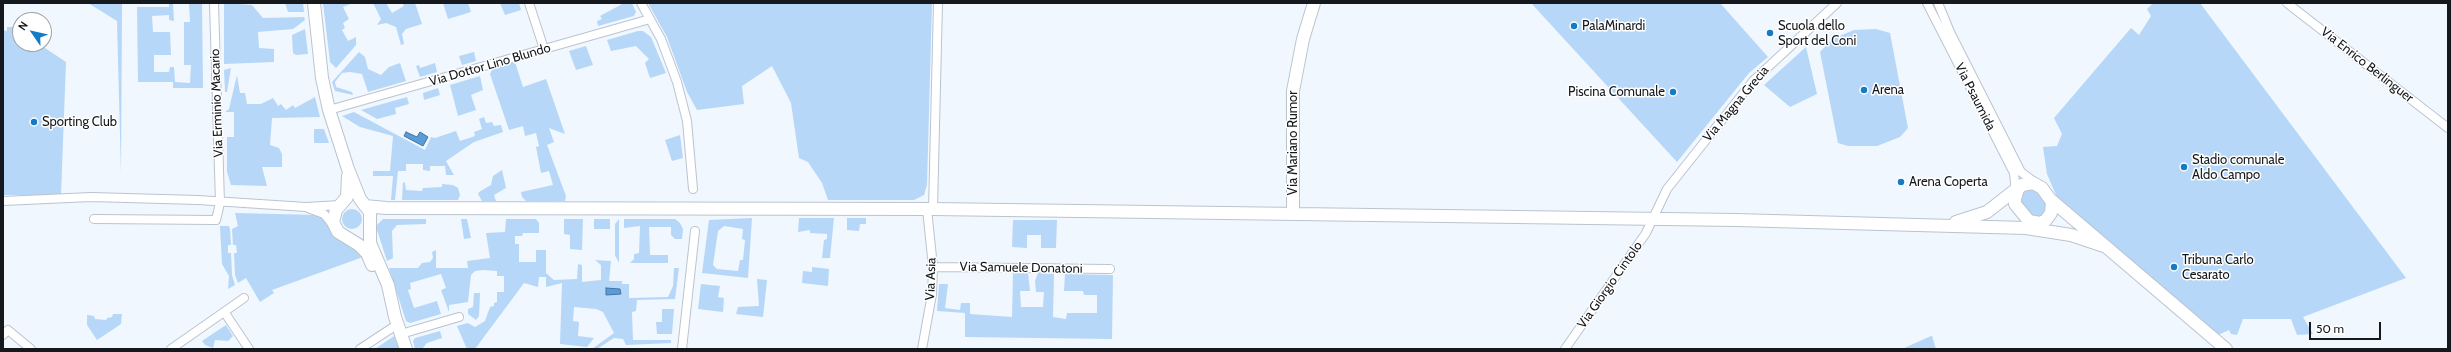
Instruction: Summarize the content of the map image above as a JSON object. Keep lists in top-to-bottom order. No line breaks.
{"streets":{"main road":["Via Mariano Rumor"],"street":["Via Dottor Lino Blundo","Via Enrico Berlinguer","Via Psaumida","Via Erminio Macario","Via Magna Grecia","Via Samuele Donatoni","Via Asia","Via Giorgio Cintolo"]},"crossings":[["Via Magna Grecia","Via Giorgio Cintolo"],["Via Samuele Donatoni","Via Asia"]],"places":["PalaMinardi","Scuola dello Sport del Coni","Arena","Piscina Comunale","Sporting Club","Stadio comunale Aldo Campo","Arena Coperta","Tribuna Carlo Cesarato"],"scale_bar":"50 m","north":"top left"}
